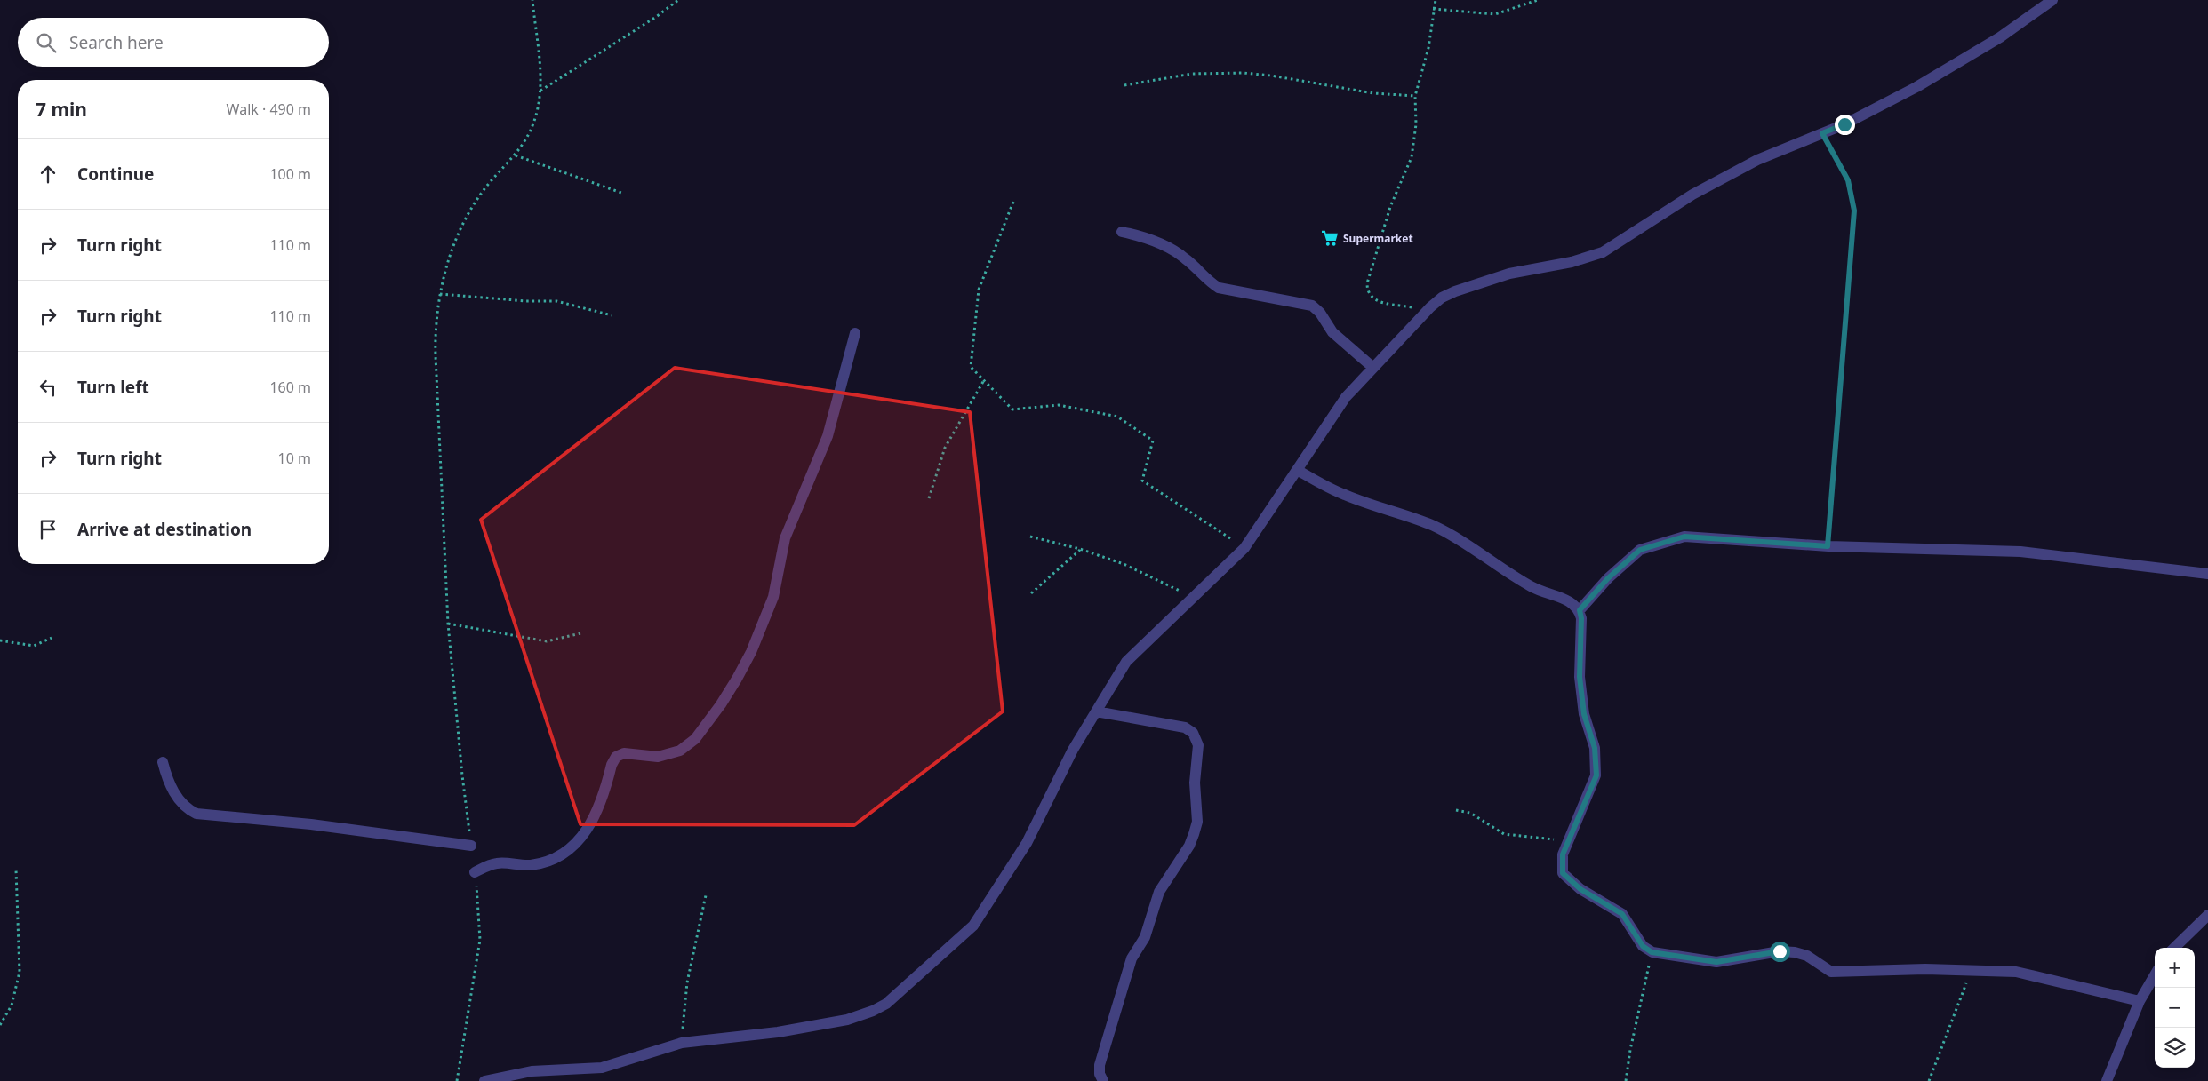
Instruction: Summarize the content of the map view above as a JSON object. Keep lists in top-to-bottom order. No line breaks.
{"places":{"supermarket":["Supermarket"]},"page":{"search":"Search here","heading":["7 min","Walk · 490 m"],"list":[["Continue","100 m"],["Turn right","110 m"],["Turn right","110 m"],["Turn left","160 m"],["Turn right","10 m"],"Arrive at destination"],"map_buttons":["+","−"]}}
